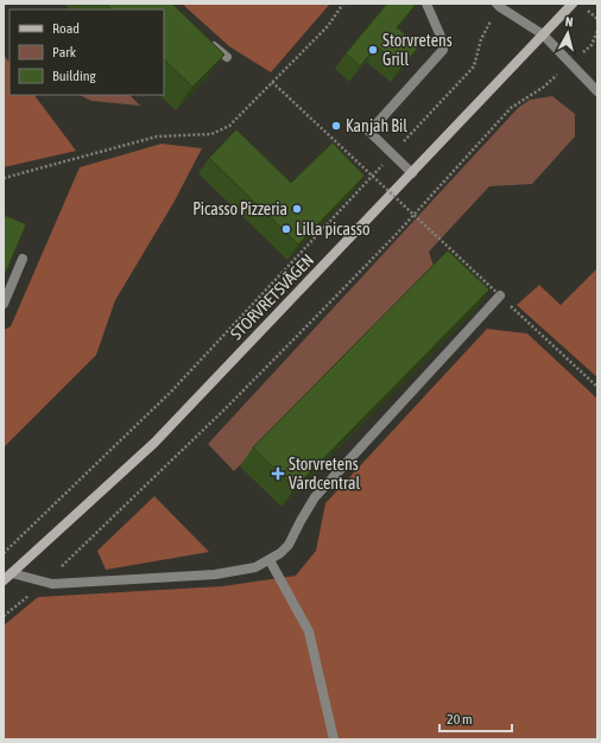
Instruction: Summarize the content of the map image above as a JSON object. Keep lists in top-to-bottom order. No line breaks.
{"streets":{"street":["STORVRETSVÄGEN"]},"places":{"other":["Storvretens Grill","Kanjah Bil","Picasso Pizzeria","Lilla picasso"],"health":["Storvretens Vårdcentral"]},"legend":["Road","Park","Building"],"scale_bar":"20 m","north":"top"}
